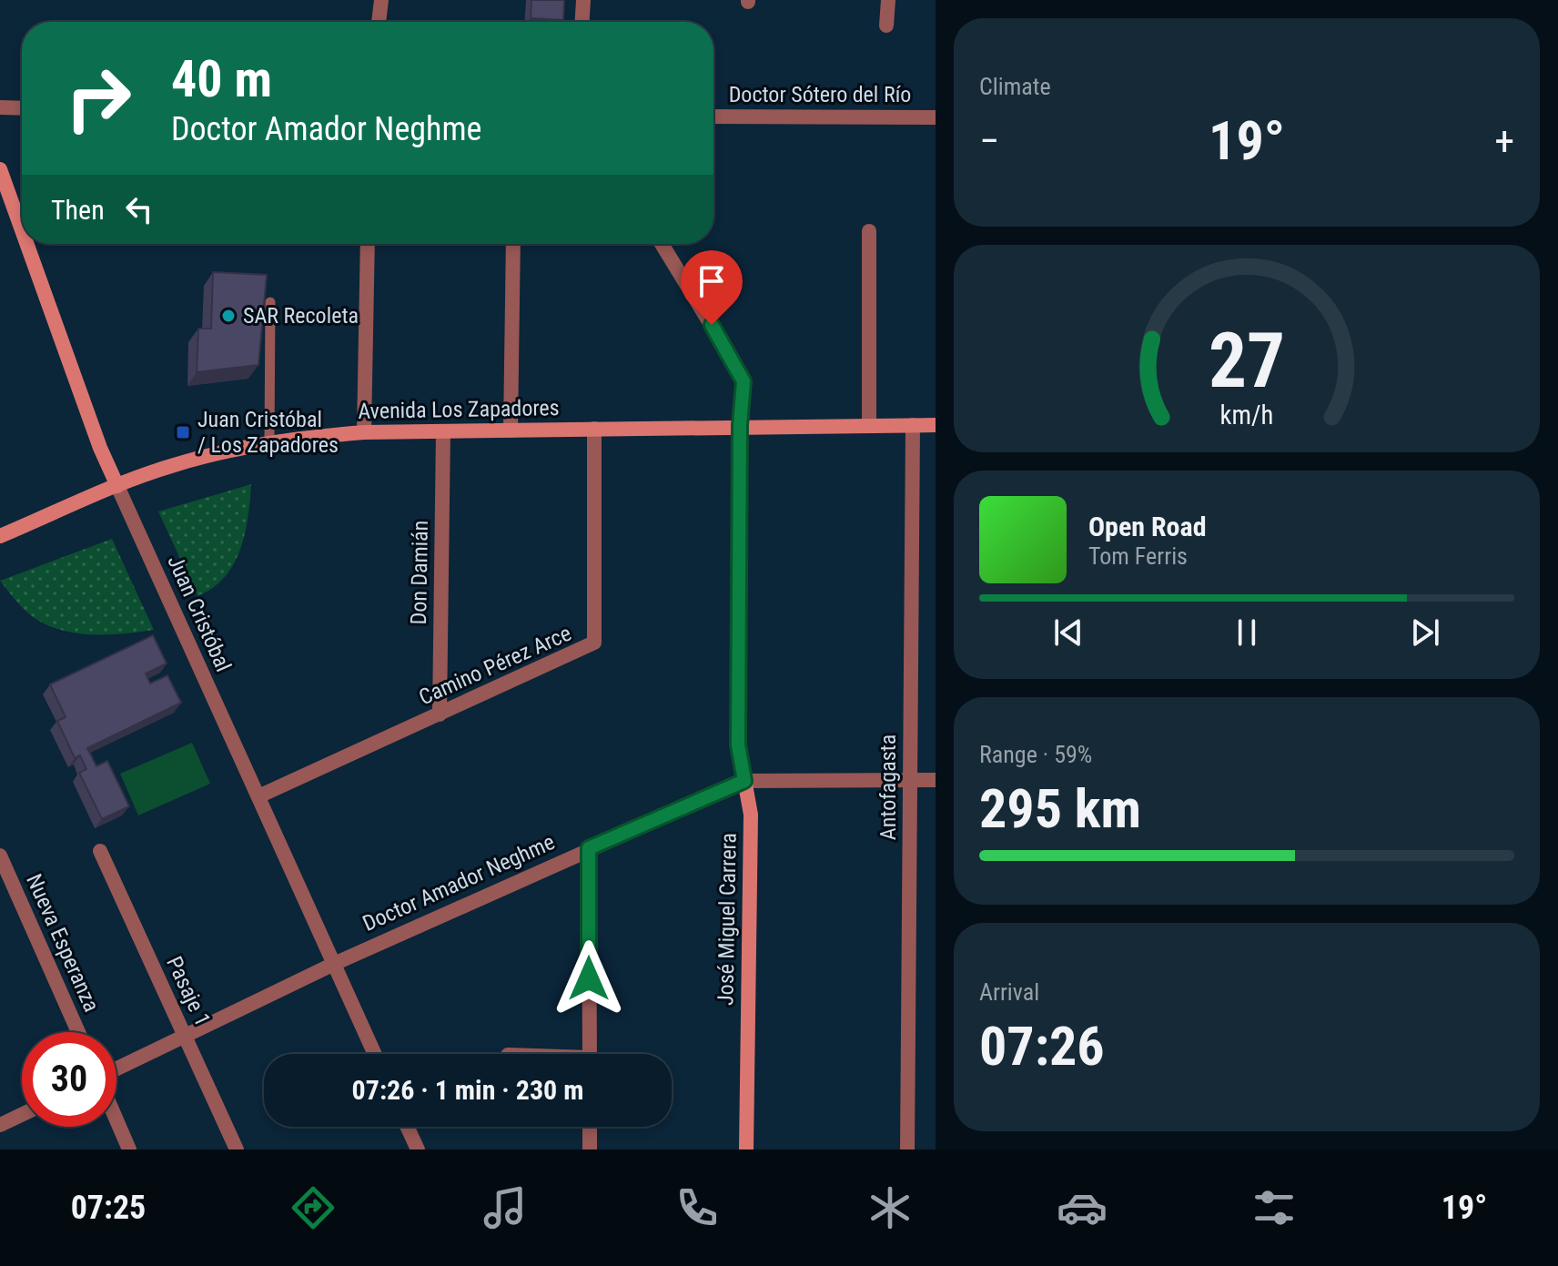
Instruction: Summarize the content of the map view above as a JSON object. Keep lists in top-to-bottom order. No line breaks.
{"streets":{"street":["Doctor Sótero del Río","Avenida Los Zapadores","Don Damián","Juan Cristóbal","Camino Pérez Arce","Antofagasta","Doctor Amador Neghme","José Miguel Carrera","Nueva Esperanza","Pasaje 1"]},"crossings":[["Avenida Los Zapadores","Don Damián"],["Avenida Los Zapadores","Juan Cristóbal"],["Avenida Los Zapadores","Camino Pérez Arce"],["Avenida Los Zapadores","Antofagasta"],["Avenida Los Zapadores","José Miguel Carrera"],["Don Damián","Camino Pérez Arce"],["Juan Cristóbal","Camino Pérez Arce"],["Juan Cristóbal","Doctor Amador Neghme"],["Antofagasta","Doctor Amador Neghme"],["Doctor Amador Neghme","José Miguel Carrera"],["Doctor Amador Neghme","Pasaje 1"]],"places":{"other":["SAR Recoleta"],"transit":["Juan Cristóbal / Los Zapadores"]},"page":{"tile":["Climate",["Range · 59%","295 km"],["Arrival","07:26"]],"turn":["40 m","Doctor Amador Neghme"],"heat":["−","19°","+"],"then":"Then","song":["Open Road","Tom Ferris"],"limit":"30","trip":"07:26 · 1 min · 230 m","tabs":["07:25","19°"],"gauge":["27","km/h"]}}
